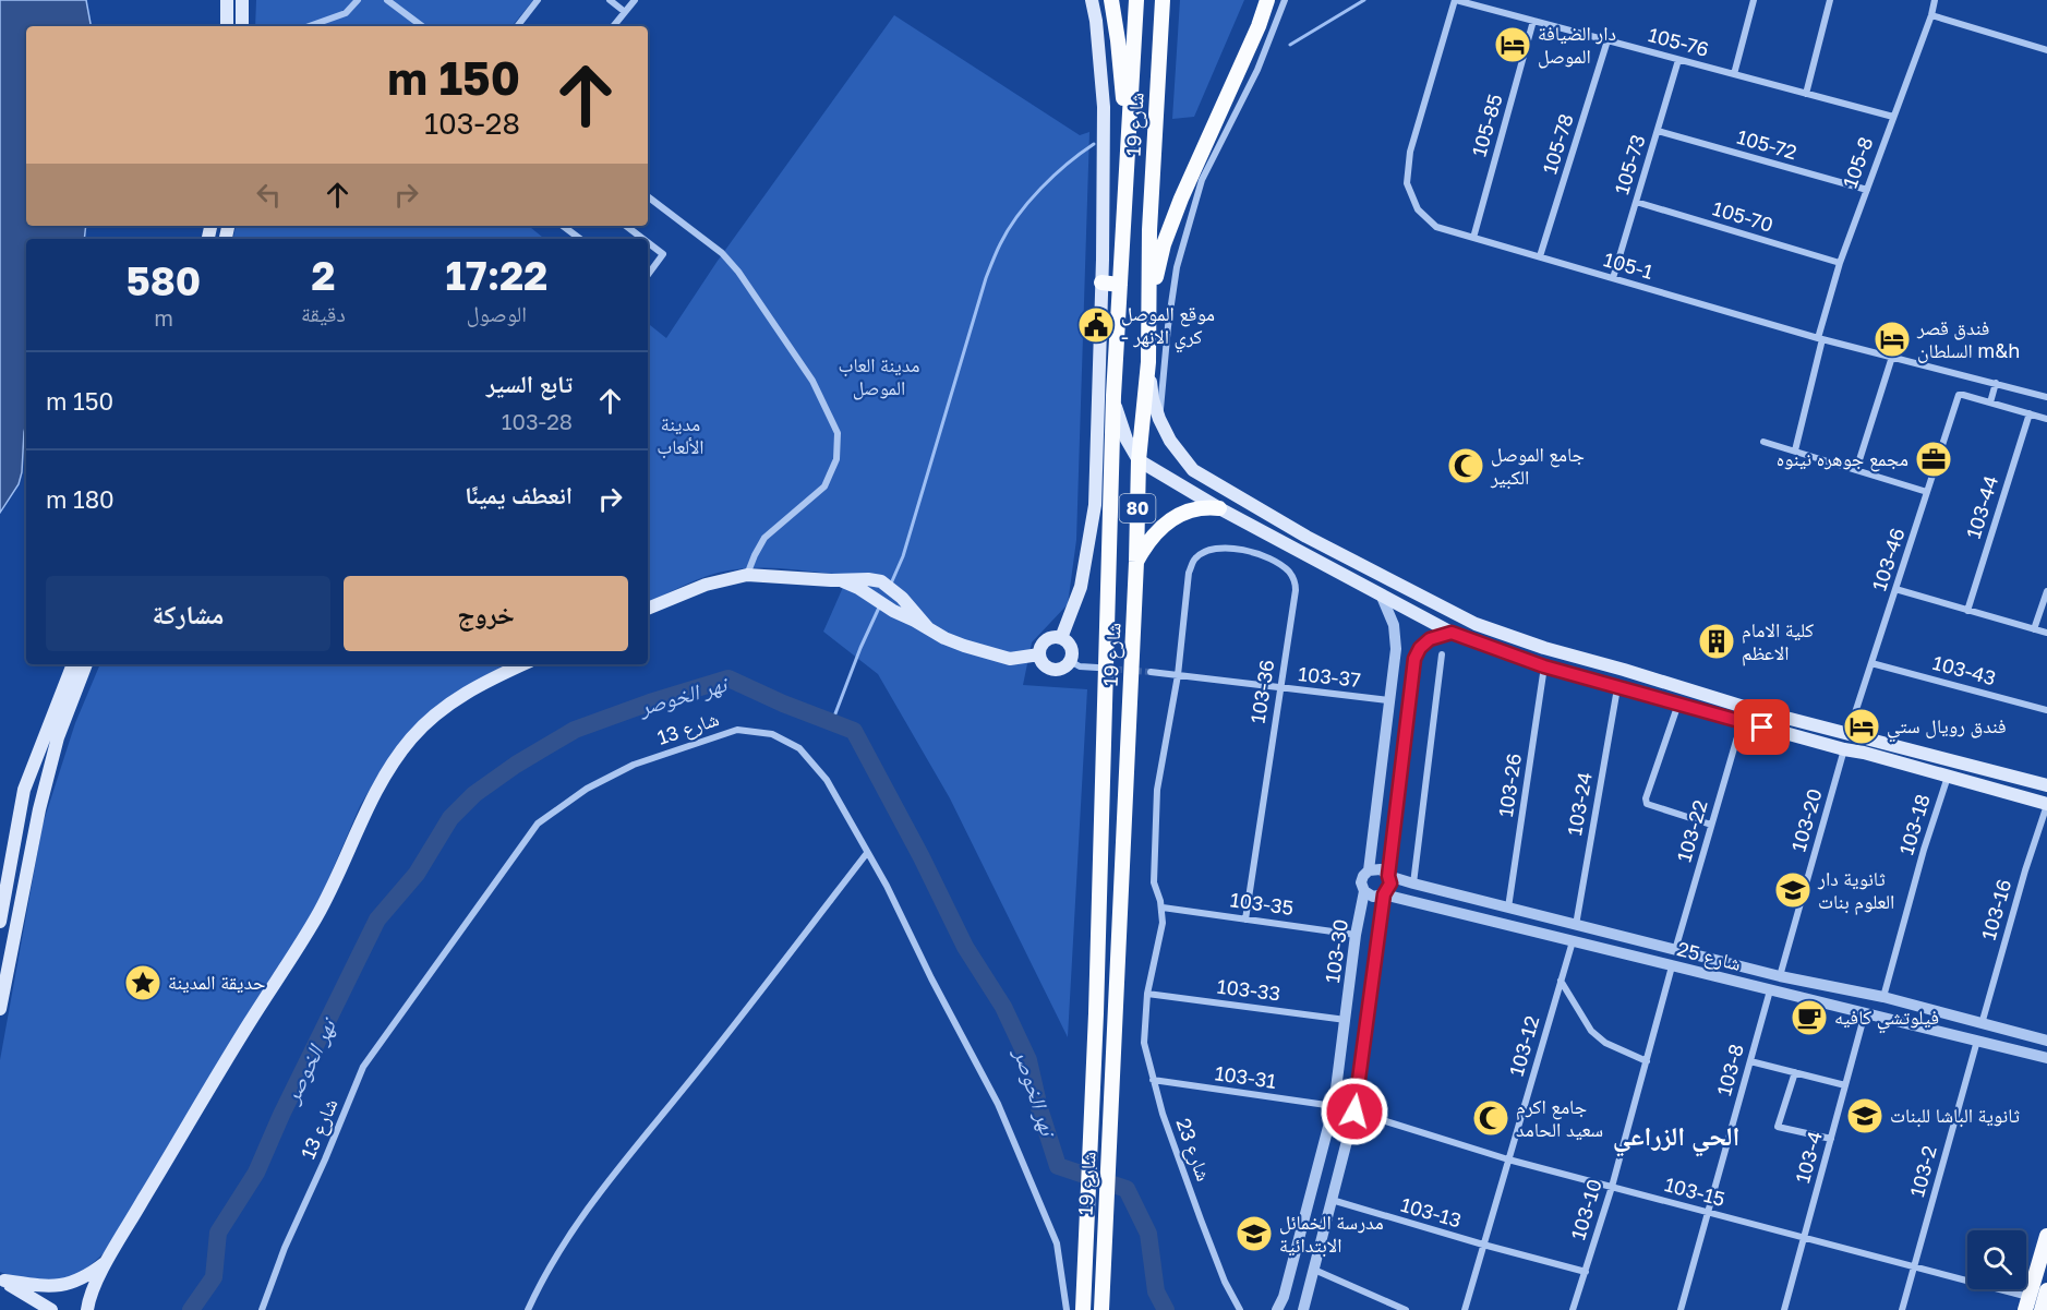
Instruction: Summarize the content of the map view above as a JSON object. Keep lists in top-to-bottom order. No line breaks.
{"streets":{"highway":["شارع 19","80"],"street":["105-76","105-85","105-78","105-72","105-8","105-73","105-70","105-1","103-44","103-46","103-43","103-37","103-36","شارع 13","103-26","103-24","103-20","103-18","103-22","103-35","103-16","103-30","شارع 25","103-33","103-12","103-8","103-31","شارع 23","103-4","103-2","103-15","103-10","103-13"]},"crossings":[["105-76","105-85"],["105-76","105-78"],["105-76","105-8"],["105-76","105-73"],["105-76","105-1"],["105-85","105-1"],["105-78","105-1"],["105-72","105-8"],["105-72","105-73"],["105-8","105-70"],["105-8","105-1"],["105-73","105-70"],["105-73","105-1"],["103-46","103-43"],["103-37","103-36"],["103-37","103-30"],["103-37","شارع 23"],["103-36","103-35"],["103-36","شارع 23"],["103-26","شارع 25"],["103-24","شارع 25"],["103-20","شارع 25"],["103-18","شارع 25"],["103-22","شارع 25"],["103-35","103-30"],["103-35","شارع 23"],["103-16","شارع 25"],["103-30","شارع 25"],["103-30","103-33"],["103-30","103-31"],["شارع 25","103-12"],["شارع 25","103-8"],["شارع 25","103-4"],["شارع 25","103-2"],["شارع 25","103-10"],["103-33","شارع 23"],["103-12","103-15"],["103-12","103-13"],["103-8","103-15"],["103-31","شارع 23"],["103-4","103-15"],["103-2","103-15"],["103-15","103-10"],["103-10","103-13"]],"districts":["الحي الزراعي"],"water":["نهر الخوصر"],"parks":["مدينة العاب الموصل","مدينة الألعاب"],"places":{"hotel":["دار الضيافة الموصل","فندق قصر السلطان m&h","فندق رويال ستي"],"public building":["موقع الموصل - كري الانهر"],"office":["مجمع جوهره نينوه"],"mosque":["جامع الموصل الكبير","جامع اكرم سعيد الحامد"],"building":["كلية الامام الاعظم"],"school or university":["ثانوية دار العلوم بنات","ثانوية الباشا للبنات","مدرسة الخمائل الابتدائية"],"place":["حديقة المدينة"],"cafe":["فيلوتشي كافيه"]},"page":{"turn":["150 m","103-28"],"eta":["17:22","الوصول","2","دقيقة","580","m"],"list":[{"name":"تابع السير","note":"103-28","value":"150 m"},{"name":"انعطف يمينًا","value":"180 m"}],"buttons":["خروج","مشاركة"]}}
